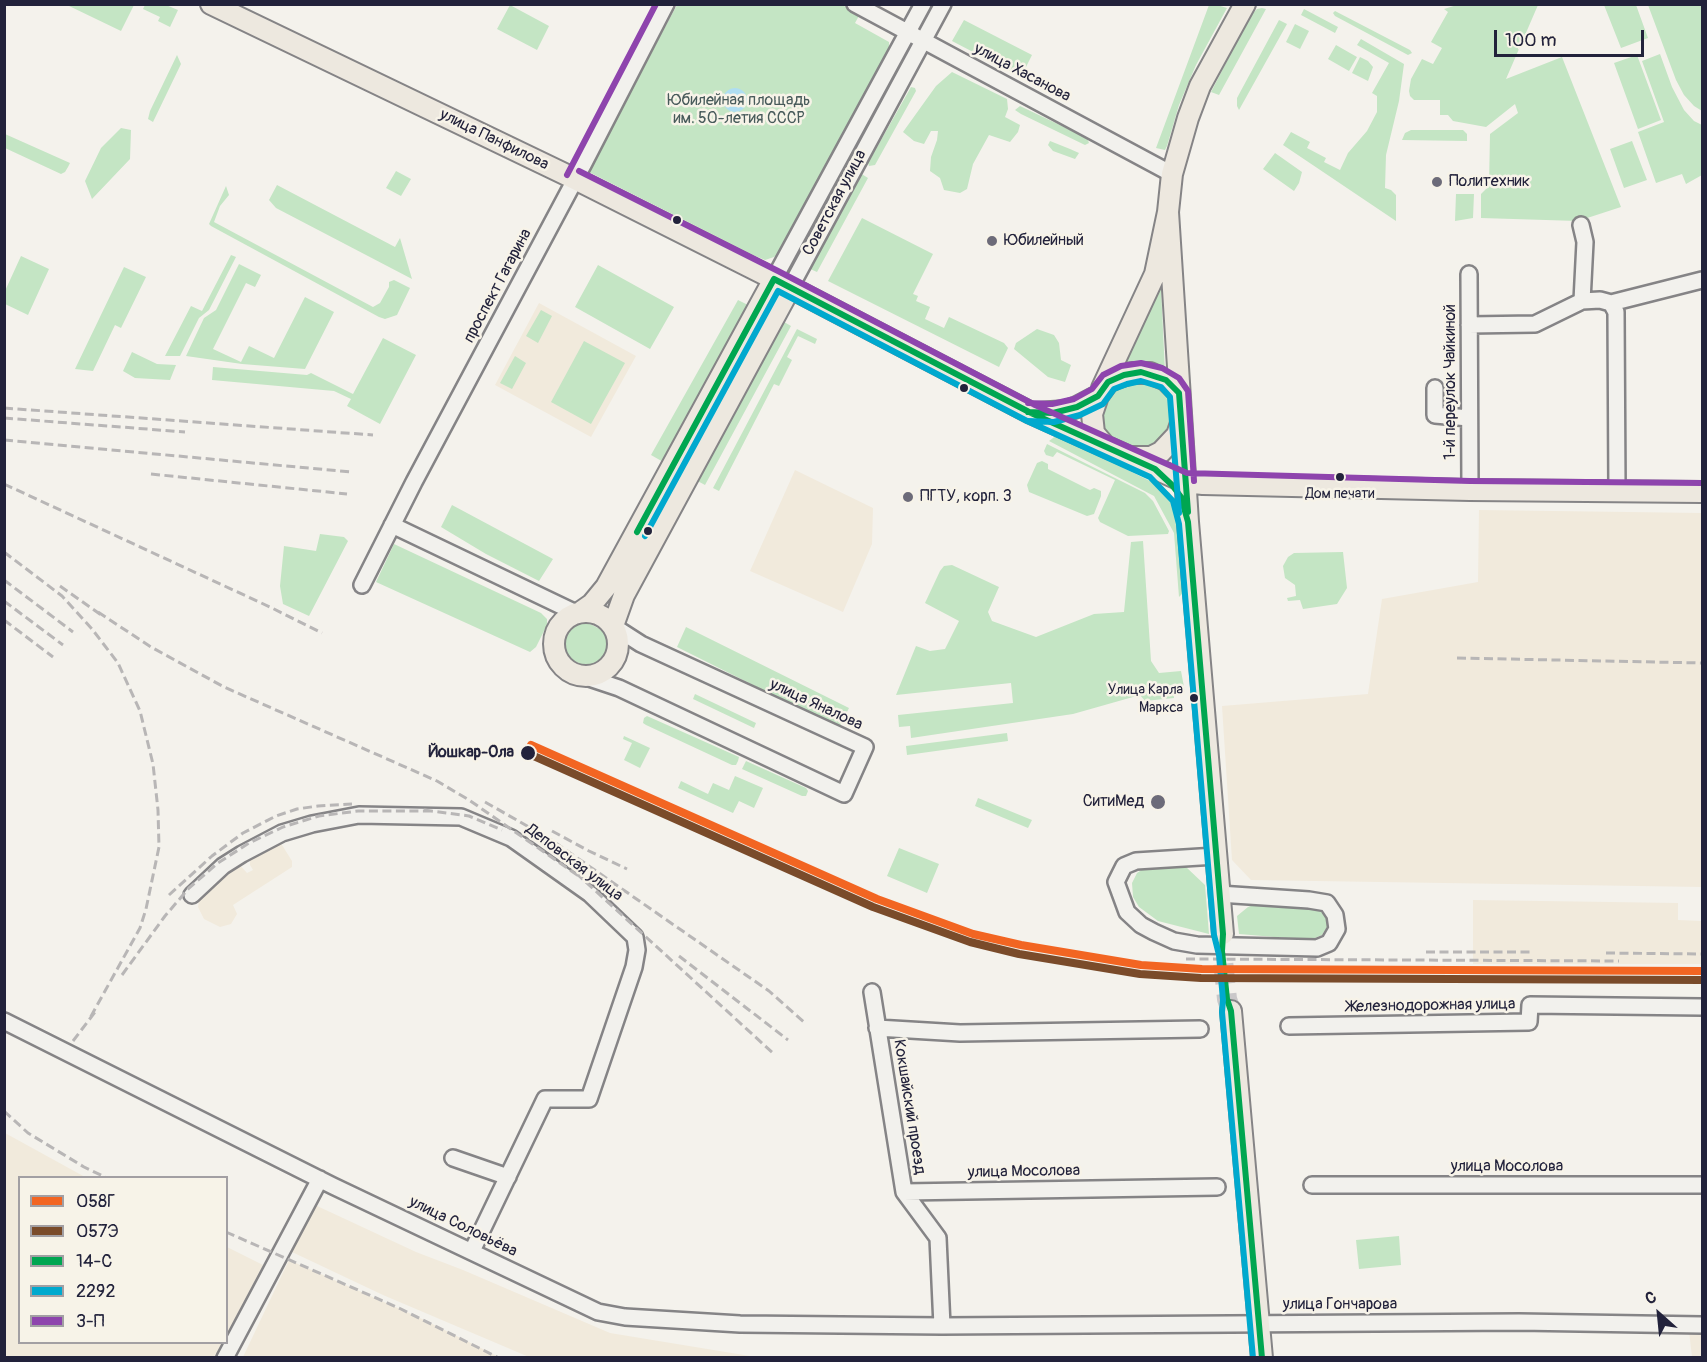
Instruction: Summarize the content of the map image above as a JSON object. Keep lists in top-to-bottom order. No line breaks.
{"streets":{"main road":["улица Панфилова","Советская улица"],"street":["улица Хасанова","проспект Гагарина","1-й переулок Чайкиной","улица Яналова","Деповская улица","Железнодорожная улица","Кокшайский проезд","улица Мосолова","улица Соловьёва","улица Гончарова"]},"crossings":[["улица Хасанова","Советская улица"],["улица Панфилова","Советская улица"],["улица Панфилова","проспект Гагарина"],["Советская улица","улица Яналова"],["Кокшайский проезд","улица Мосолова"],["Кокшайский проезд","улица Соловьёва"],["Кокшайский проезд","улица Гончарова"],["улица Соловьёва","улица Гончарова"]],"parks":["Юбилейная площадь им. 50-летия СССР"],"places":["Политехник","Юбилейный","Дом печати","ПГТУ, корп. 3","Улица Карла Маркса","Йошкар-Ола","СитиМед"],"lines":["transit line 3-П","transit line 14-С","transit line 2292","transit line 058Г","transit line 057Э"],"legend":["058Г","057Э","14-С","2292","3-П"],"scale_bar":"100 m","north":"top left"}
